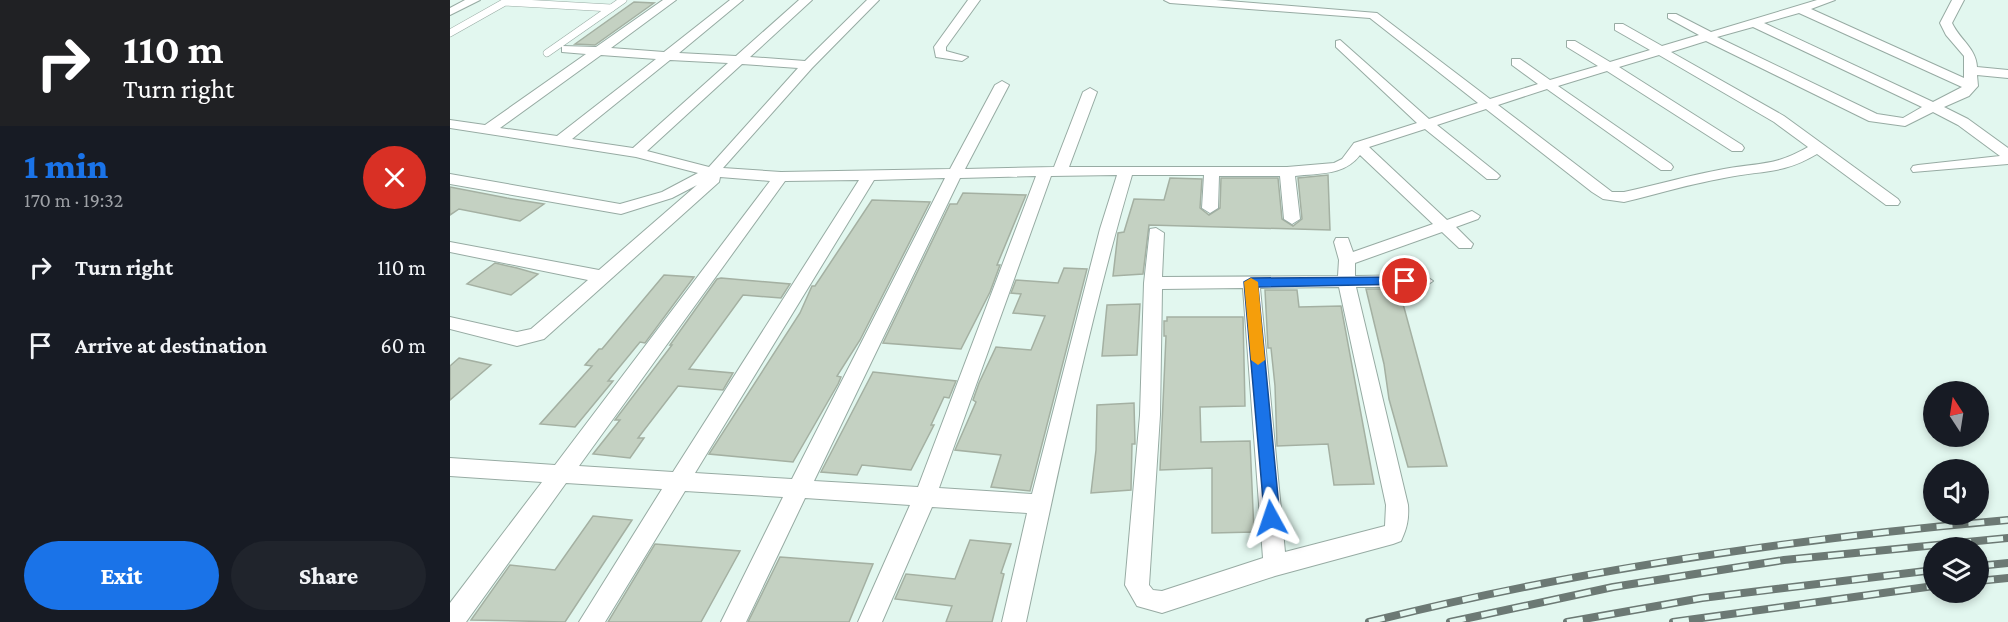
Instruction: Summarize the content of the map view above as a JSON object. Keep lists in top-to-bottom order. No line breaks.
{"north":"top","page":{"turn":["110 m","Turn right"],"heading":["1 min","170 m · 19:32"],"list":[{"name":"Turn right","value":"110 m"},{"name":"Arrive at destination","value":"60 m"}],"buttons":["Exit","Share"]}}
